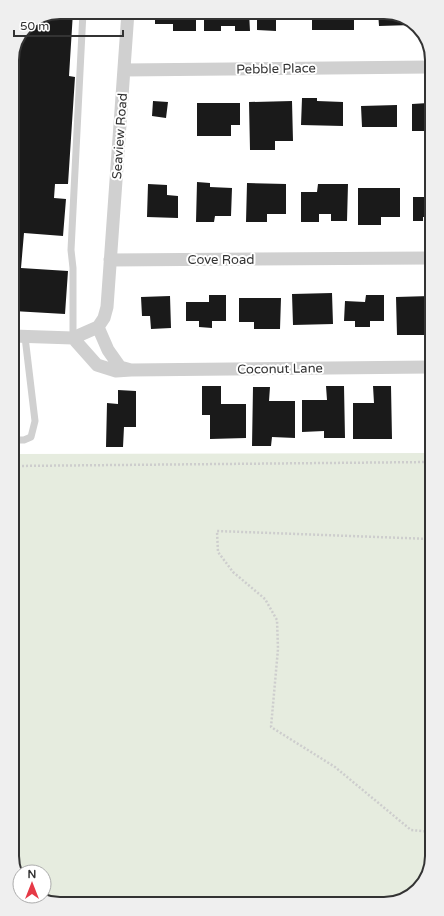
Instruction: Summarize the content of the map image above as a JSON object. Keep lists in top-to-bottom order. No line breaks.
{"streets":{"street":["Pebble Place","Seaview Road","Cove Road","Coconut Lane"]},"crossings":[["Pebble Place","Seaview Road"],["Seaview Road","Cove Road"]],"scale_bar":"50 m","north":"top"}
